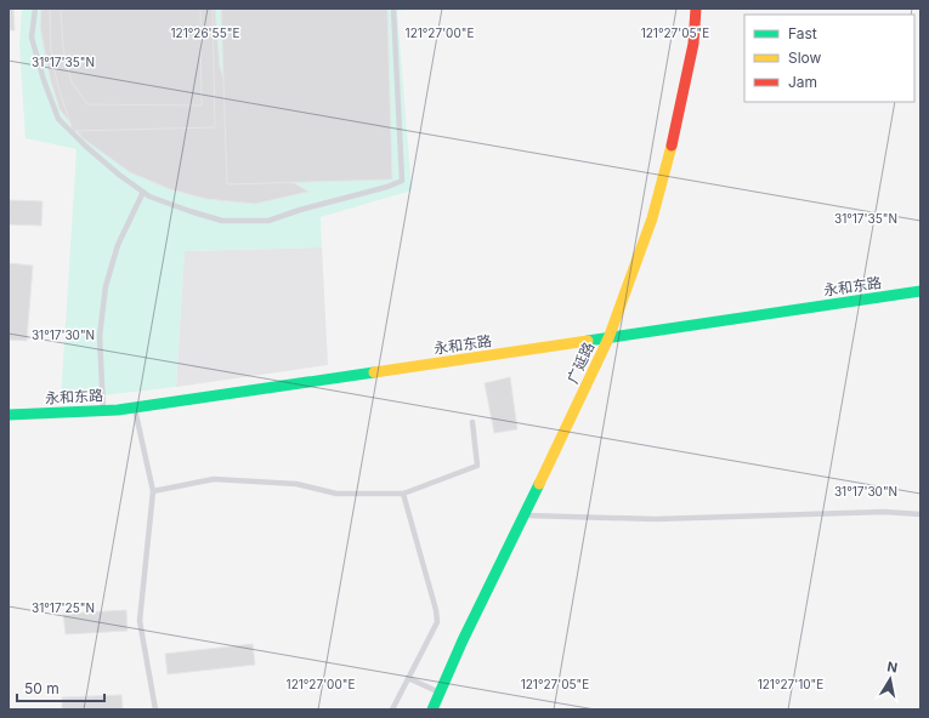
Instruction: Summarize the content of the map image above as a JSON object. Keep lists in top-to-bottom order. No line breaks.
{"streets":{"street":["永和东路","广延路"]},"crossings":[["永和东路","广延路"]],"legend":["Fast","Slow","Jam"],"scale_bar":"50 m","north":"top","coordinates":["121°26'55\"E","121°27'00\"E","121°27'05\"E","31°17'35\"N","31°17'30\"N","31°17'25\"N","121°27'10\"E"]}
